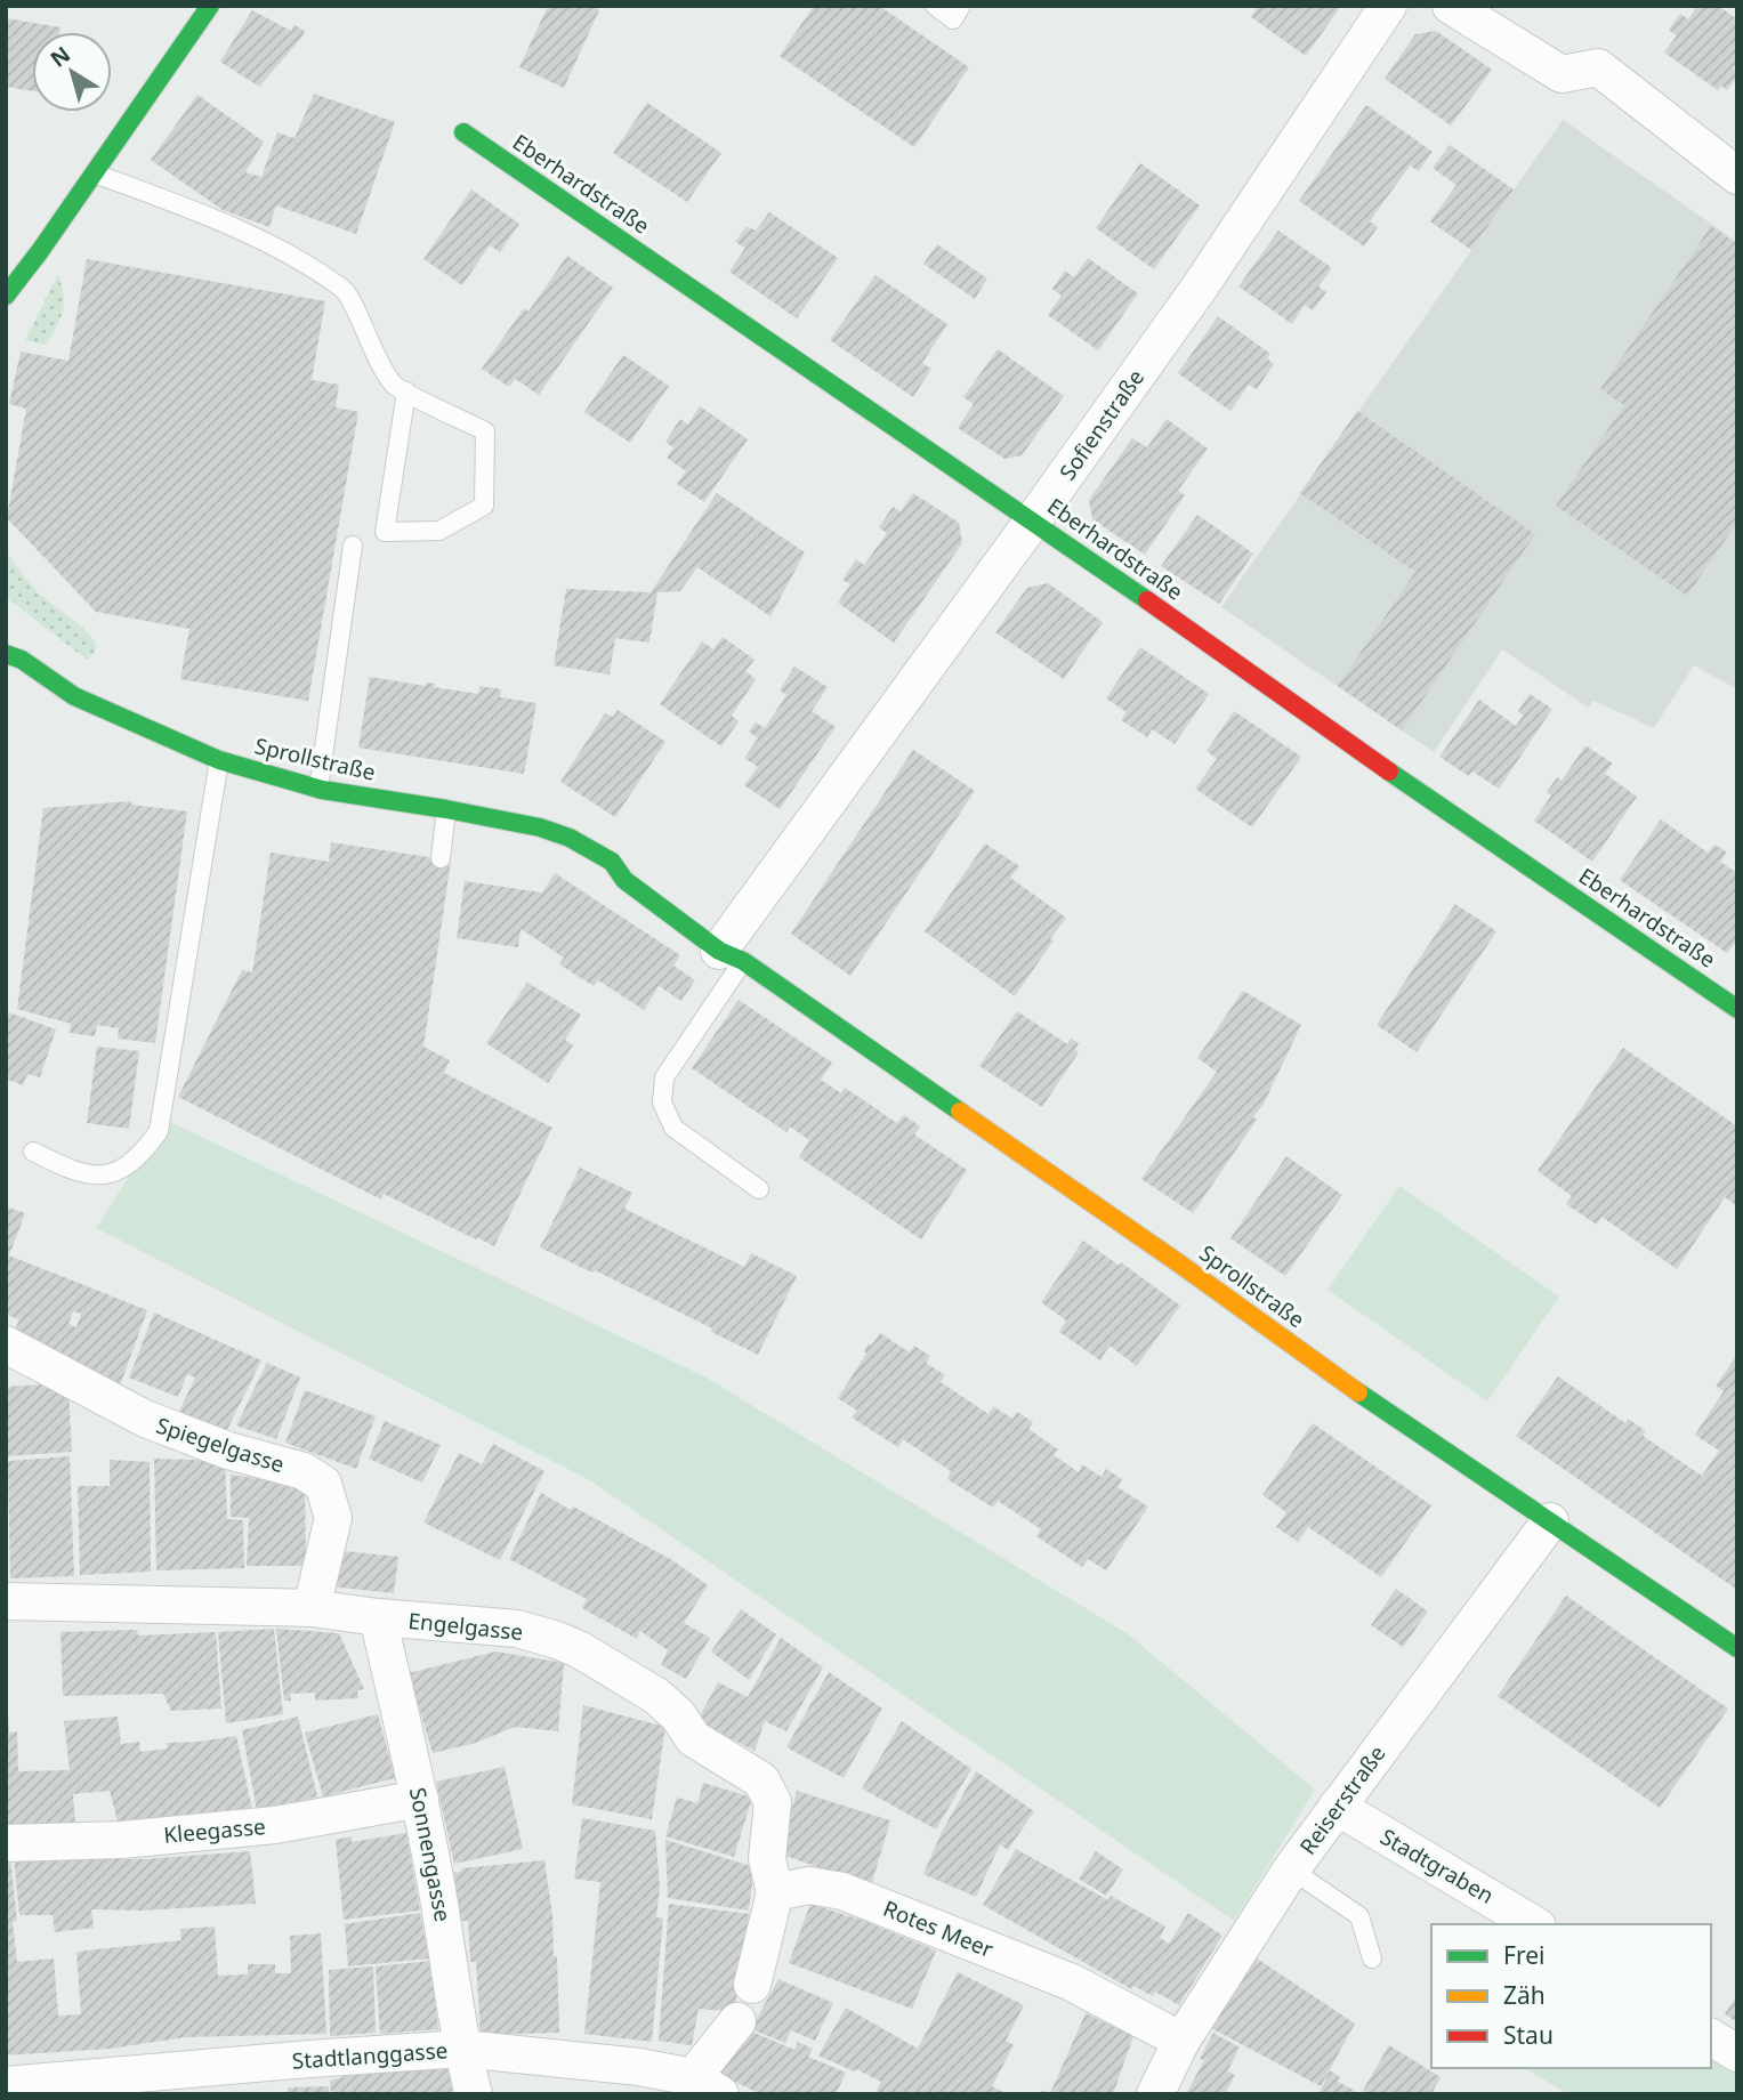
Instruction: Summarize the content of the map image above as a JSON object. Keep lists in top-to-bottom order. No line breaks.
{"streets":{"main road":["Eberhardstraße","Sprollstraße"],"street":["Sofienstraße","Spiegelgasse","Engelgasse","Reiserstraße","Kleegasse","Sonnengasse","Stadtgraben","Rotes Meer","Stadtlanggasse"]},"crossings":[["Eberhardstraße","Sofienstraße"],["Sofienstraße","Sprollstraße"],["Sprollstraße","Reiserstraße"],["Spiegelgasse","Engelgasse"],["Engelgasse","Sonnengasse"],["Engelgasse","Rotes Meer"],["Reiserstraße","Stadtgraben"],["Reiserstraße","Rotes Meer"],["Kleegasse","Sonnengasse"],["Sonnengasse","Stadtlanggasse"]],"legend":["Frei","Zäh","Stau"],"north":"top left"}
